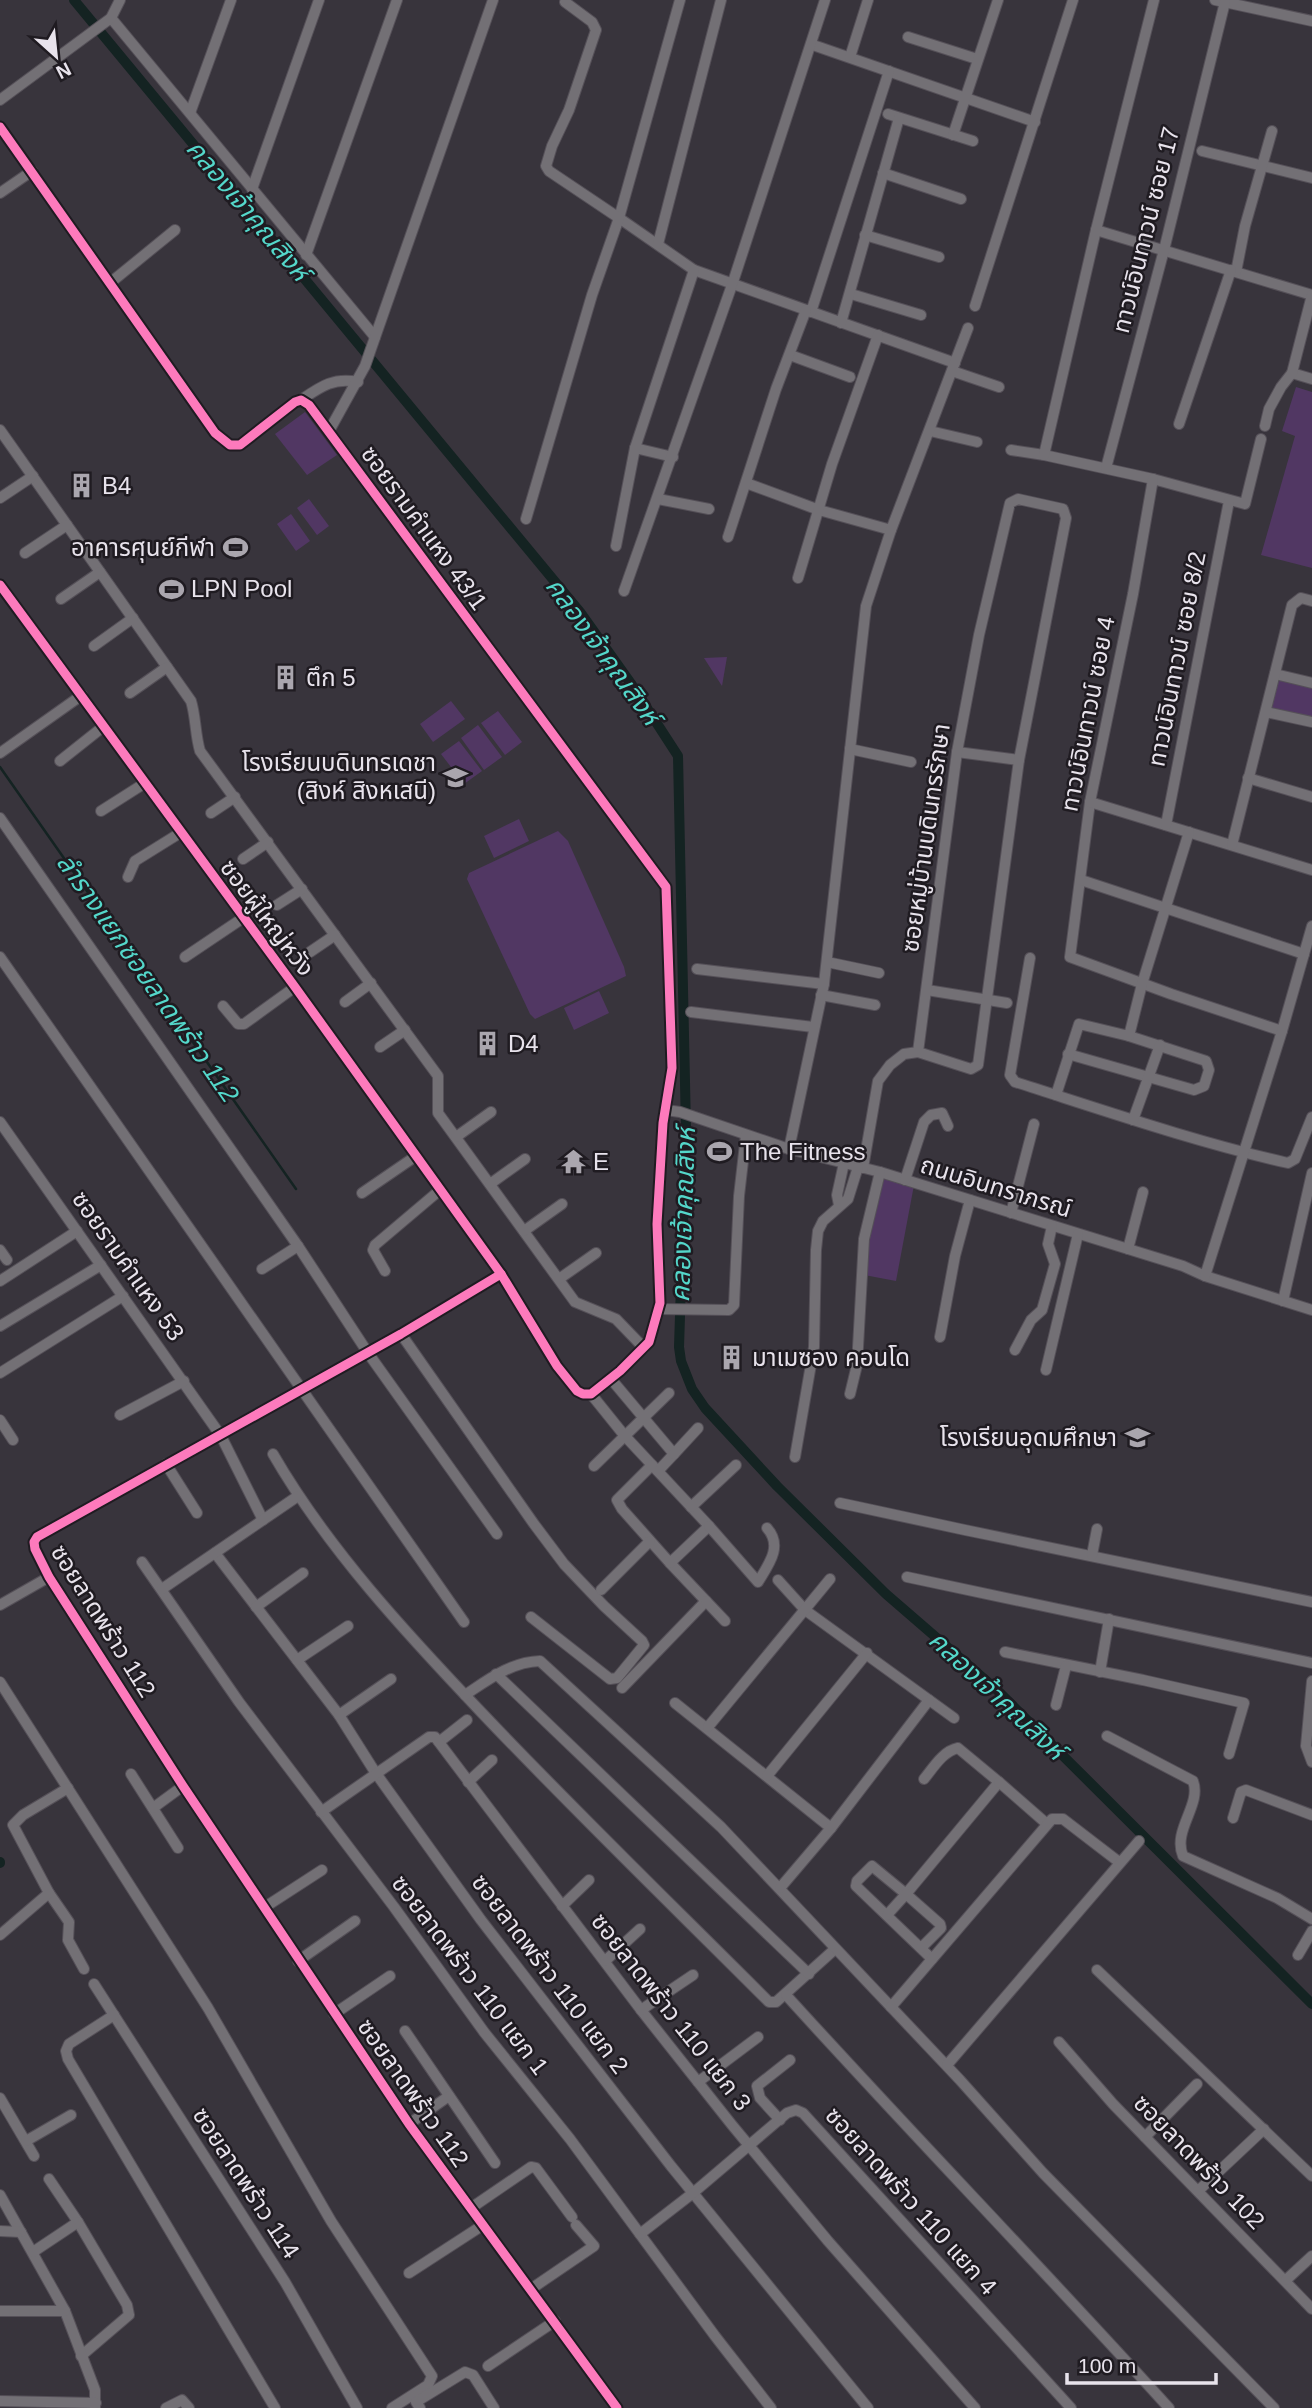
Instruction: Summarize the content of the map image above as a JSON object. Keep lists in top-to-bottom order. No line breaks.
{"streets":{"street":["ทาวน์อินทาวน์ ซอย 17","ซอยรามคำแหง 43/1","ทาวน์อินทาวน์ ซอย 8/2","ทาวน์อินทาวน์ ซอย 4","ซอยหมู่บ้านบดินทรรักษา","ซอยผู้ใหญ่หวัง","ถนนอินทราภรณ์","ซอยรามคำแหง 53","ซอยลาดพร้าว 112","ซอยลาดพร้าว 110 แยก 2","ซอยลาดพร้าว 110 แยก 1","ซอยลาดพร้าว 110 แยก 3","ซอยลาดพร้าว 102","ซอยลาดพร้าว 114","ซอยลาดพร้าว 110 แยก 4"]},"crossings":[["ซอยรามคำแหง 43/1","ถนนอินทราภรณ์"],["ซอยผู้ใหญ่หวัง","ซอยลาดพร้าว 112"],["ซอยรามคำแหง 53","ซอยลาดพร้าว 112"]],"water":["คลองเจ้าคุณสิงห์","ลำรางแยกซอยลาดพร้าว 112"],"places":{"building":["B4","ตึก 5","D4","มาเมซอง คอนโด"],"sports":["อาคารศุนย์กีฬา","LPN Pool","The Fitness"],"school or university":["โรงเรียนบดินทรเดชา (สิงห์ สิงหเสนี)","โรงเรียนอุดมศึกษา"],"temple":["E"]},"scale_bar":"100 m","north":"bottom right"}
